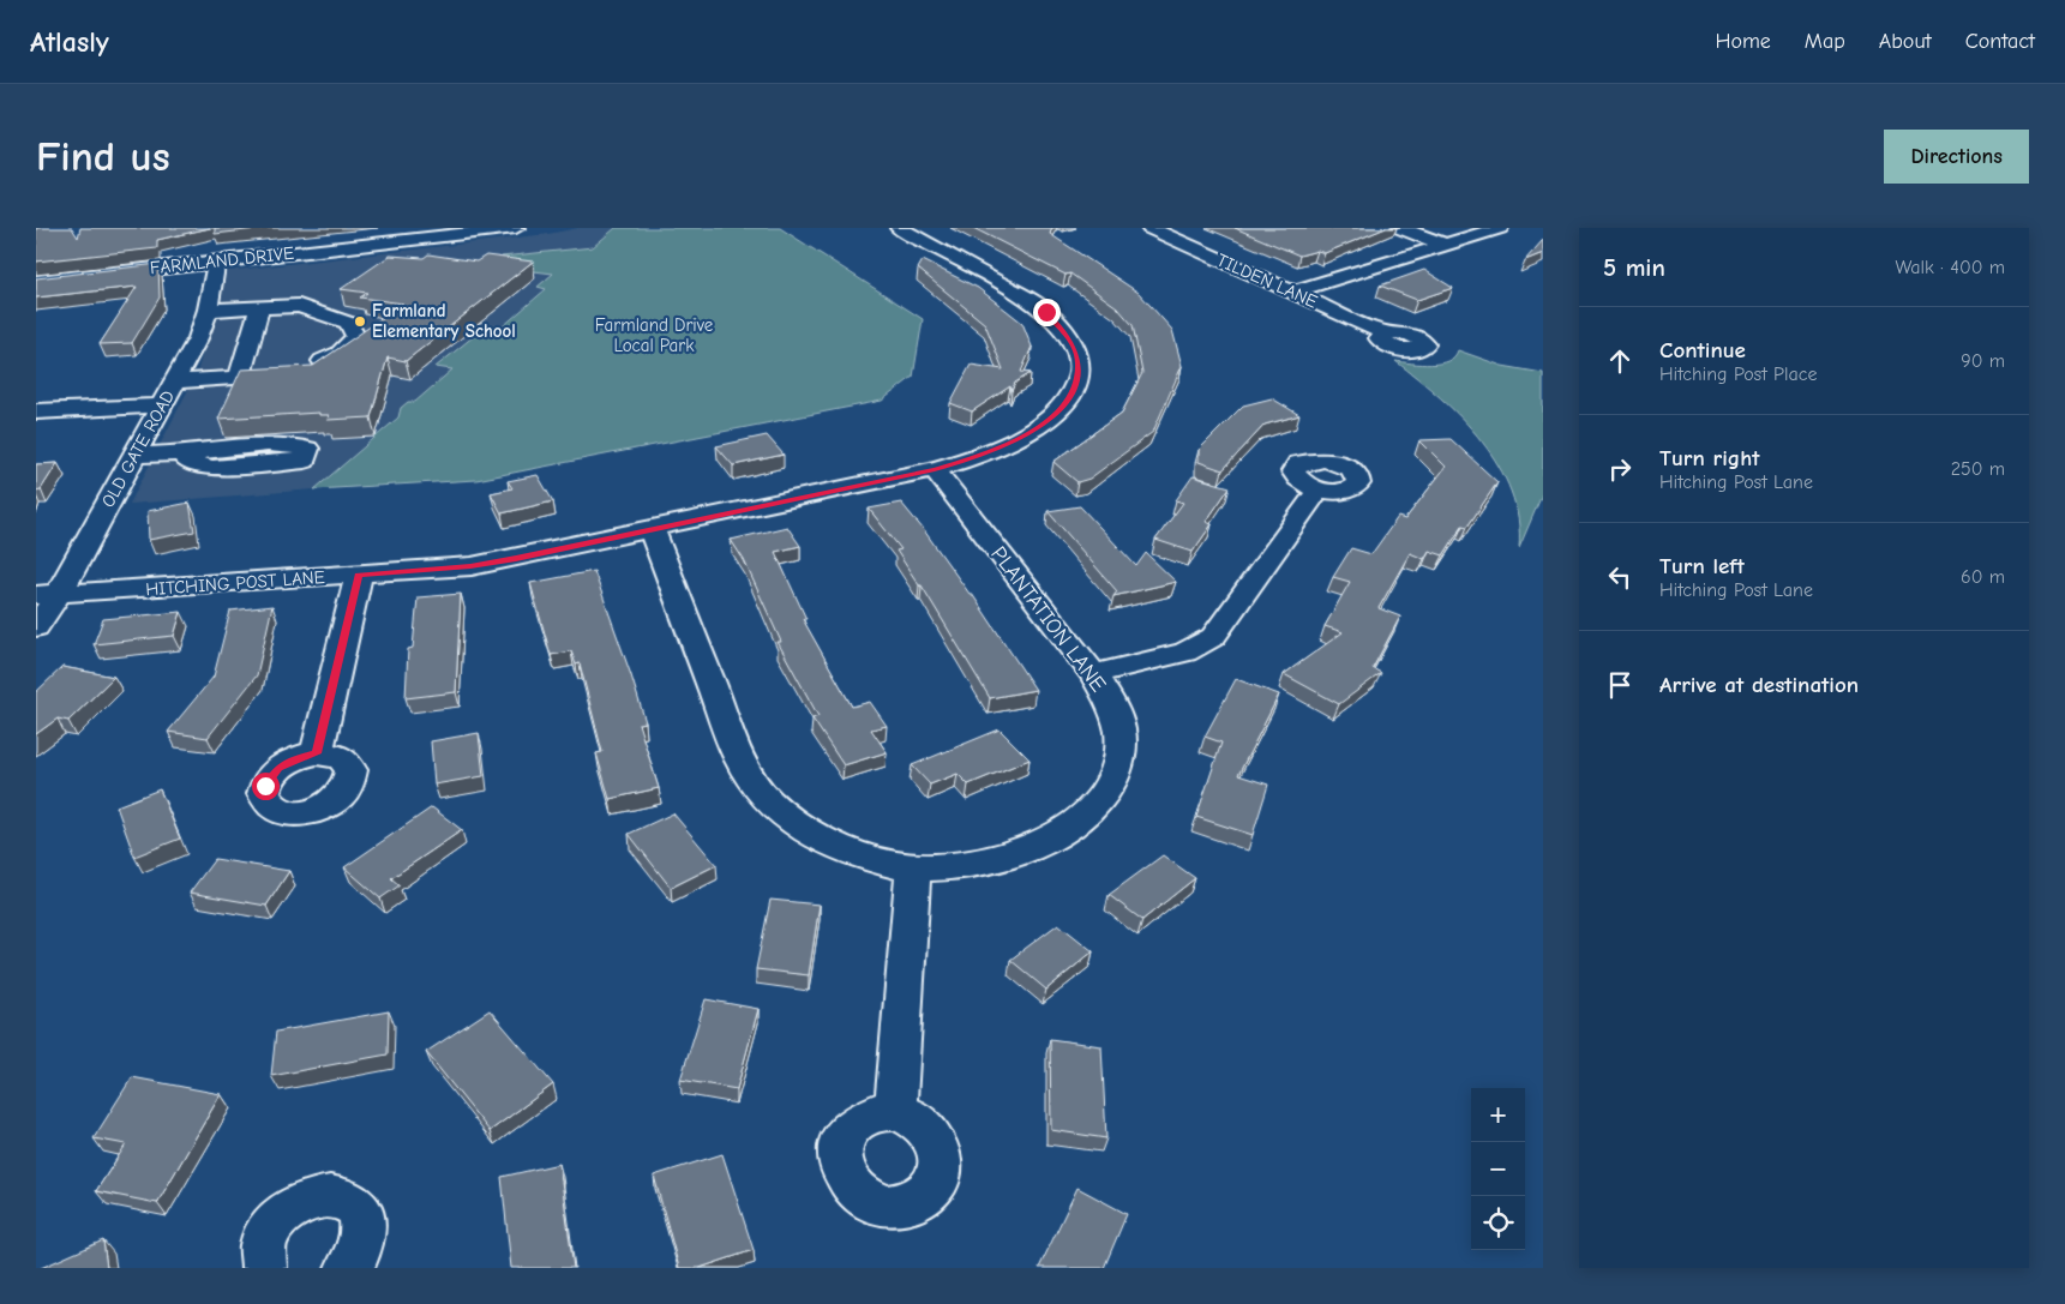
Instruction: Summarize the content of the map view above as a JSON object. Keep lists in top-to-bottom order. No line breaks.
{"streets":{"street":["FARMLAND DRIVE","TILDEN LANE","OLD GATE ROAD","HITCHING POST LANE","PLANTATION LANE"]},"crossings":[["FARMLAND DRIVE","OLD GATE ROAD"],["OLD GATE ROAD","HITCHING POST LANE"],["HITCHING POST LANE","PLANTATION LANE"]],"parks":["Farmland Drive Local Park"],"places":["Farmland Elementary School"],"page":{"header":"Atlasly","nav":["Home","Map","About","Contact"],"buttons":"Directions","title":"Find us","heading":["5 min","Walk · 400 m"],"list":[["Continue","Hitching Post Place","90 m"],["Turn right","Hitching Post Lane","250 m"],["Turn left","Hitching Post Lane","60 m"],"Arrive at destination"],"map_buttons":["+","−"]}}
